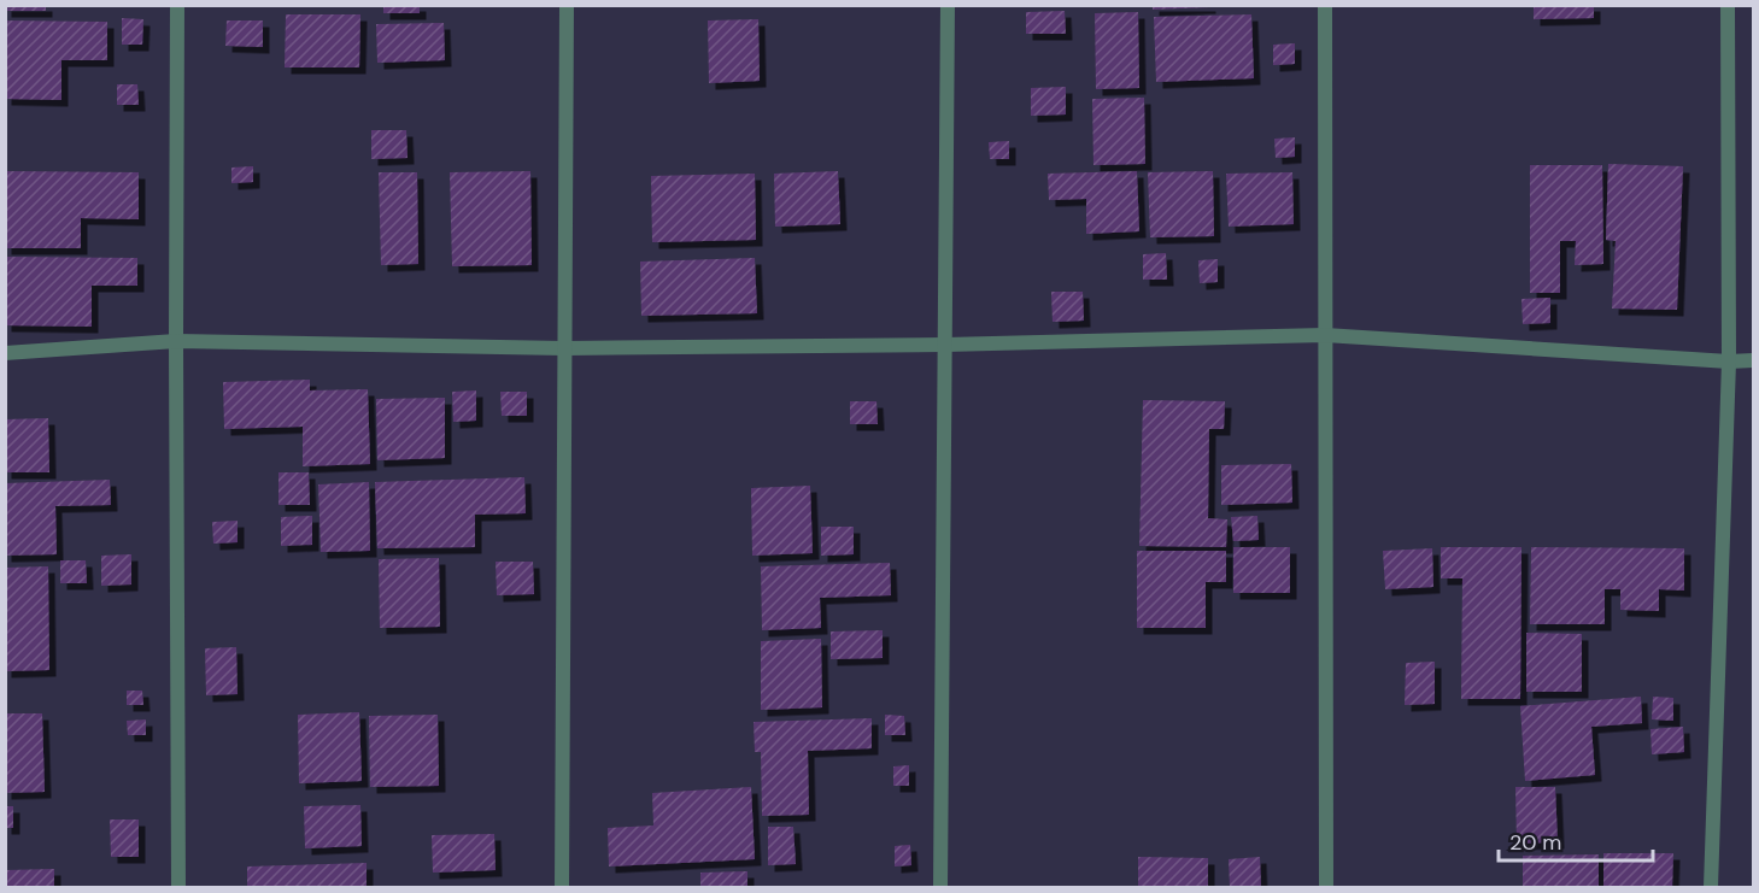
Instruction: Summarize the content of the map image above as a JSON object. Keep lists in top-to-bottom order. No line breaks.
{"scale_bar":"20 m"}
